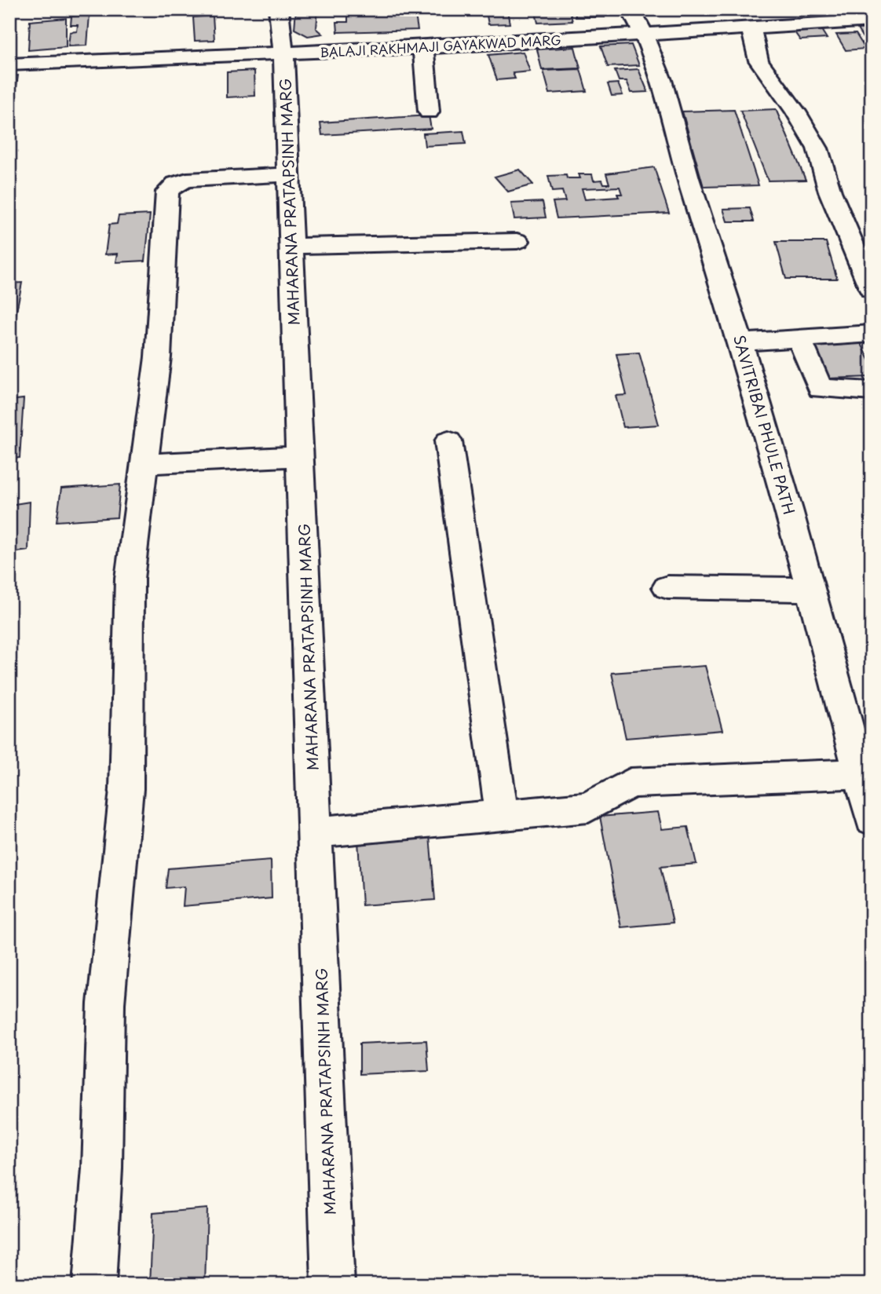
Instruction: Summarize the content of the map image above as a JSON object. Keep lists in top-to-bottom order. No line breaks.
{"streets":{"street":["BALAJI RAKHMAJI GAYAKWAD MARG","MAHARANA PRATAPSINH MARG","SAVITRIBAI PHULE PATH"]},"crossings":[["BALAJI RAKHMAJI GAYAKWAD MARG","MAHARANA PRATAPSINH MARG"],["BALAJI RAKHMAJI GAYAKWAD MARG","SAVITRIBAI PHULE PATH"]]}
